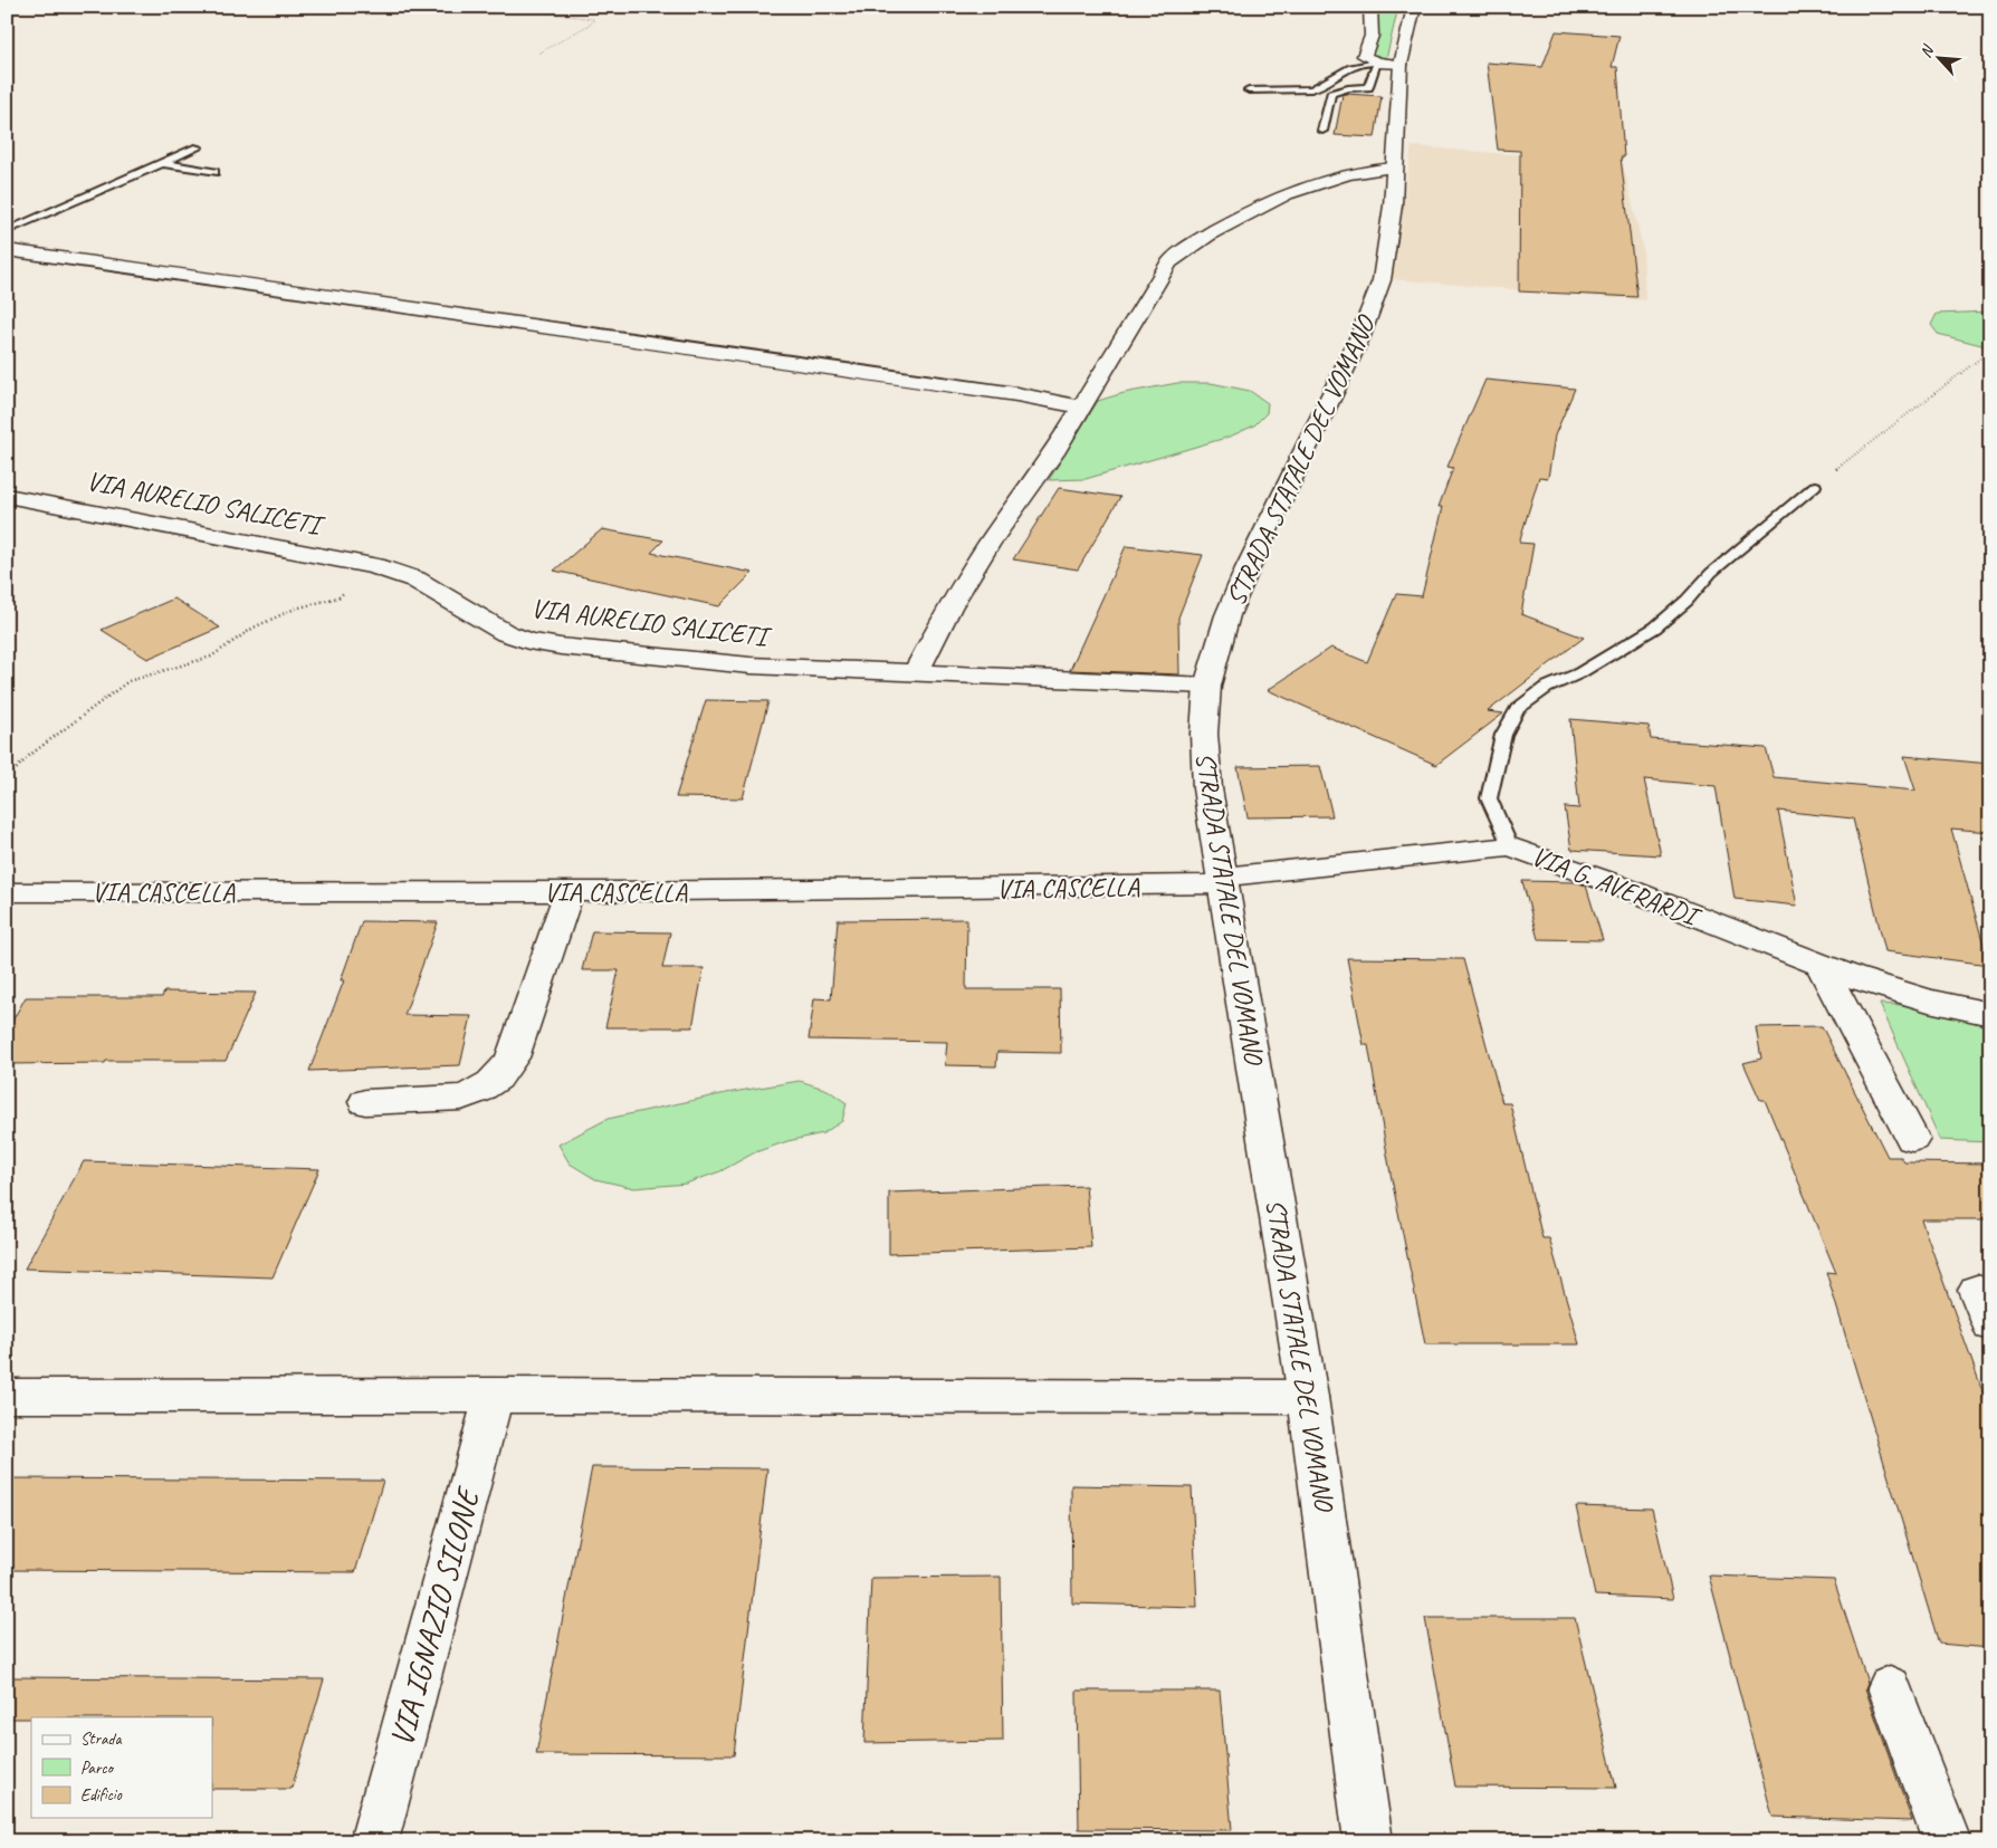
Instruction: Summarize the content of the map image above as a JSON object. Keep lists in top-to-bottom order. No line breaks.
{"streets":{"street":["STRADA STATALE DEL VOMANO","VIA AURELIO SALICETI","VIA G. AVERARDI","VIA CASCELLA","VIA IGNAZIO SILONE"]},"crossings":[["STRADA STATALE DEL VOMANO","VIA AURELIO SALICETI"],["STRADA STATALE DEL VOMANO","VIA G. AVERARDI"],["STRADA STATALE DEL VOMANO","VIA CASCELLA"],["VIA G. AVERARDI","VIA CASCELLA"]],"legend":["Strada","Parco","Edificio"],"north":"top left"}
